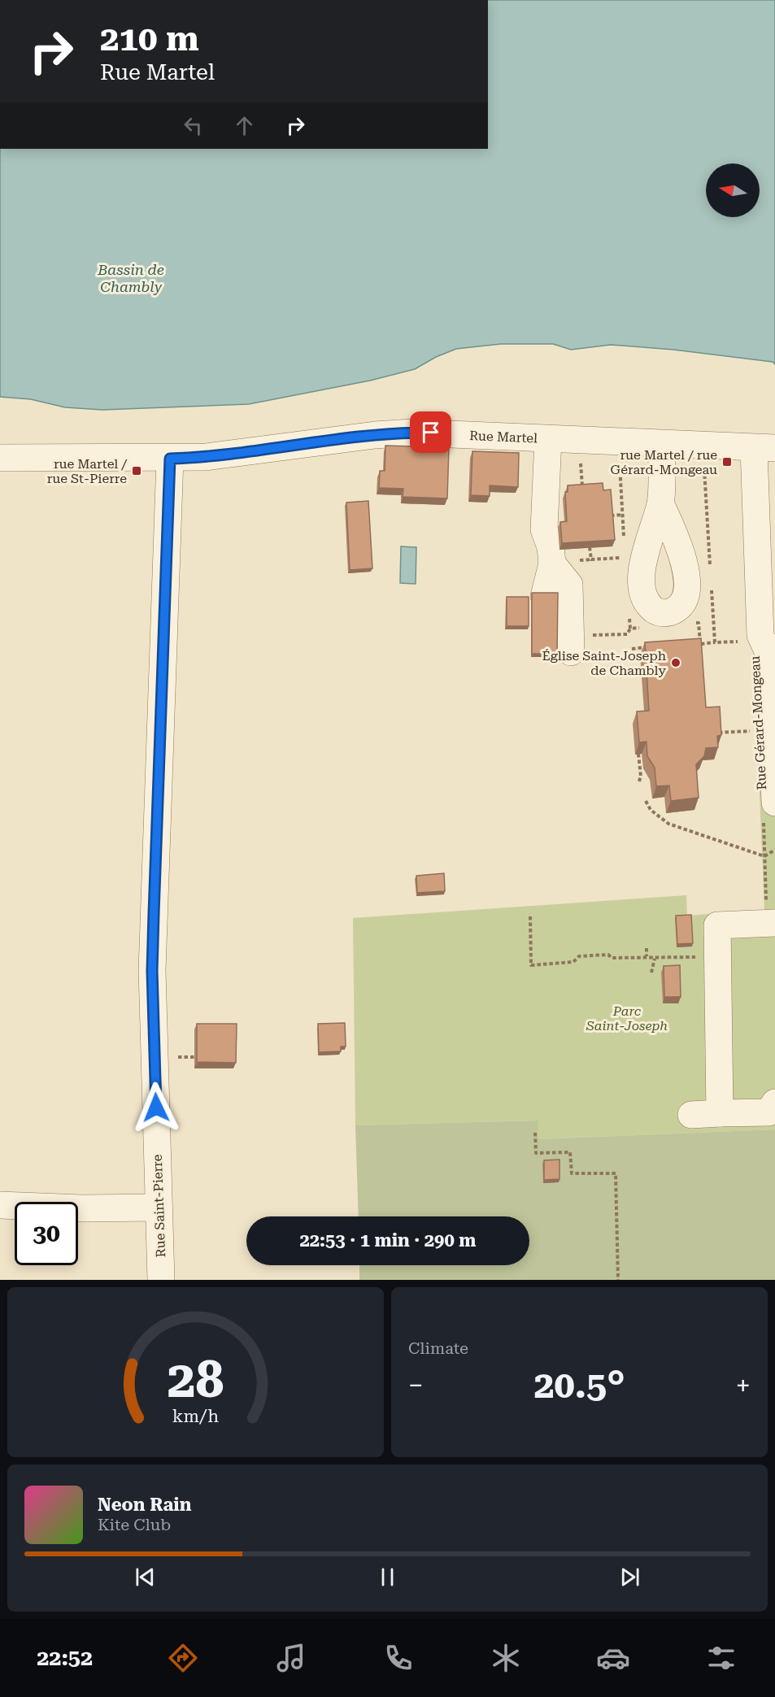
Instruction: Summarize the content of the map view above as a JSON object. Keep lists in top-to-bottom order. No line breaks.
{"streets":{"street":["Rue Martel","Rue Gérard-Mongeau","Rue Saint-Pierre"]},"crossings":[["Rue Martel","Rue Gérard-Mongeau"],["Rue Martel","Rue Saint-Pierre"]],"water":["Bassin de Chambly"],"parks":["Parc Saint-Joseph"],"places":{"transit":["rue Martel / rue Gérard-Mongeau","rue Martel / rue St-Pierre"],"other":["Église Saint-Joseph de Chambly"]},"north":"left","page":{"turn":["210 m","Rue Martel"],"limit":"30","trip":"22:53 · 1 min · 290 m","tile":"Climate","heat":["−","20.5°","+"],"song":["Neon Rain","Kite Club"],"tabs":"22:52","gauge":["28","km/h"]}}
